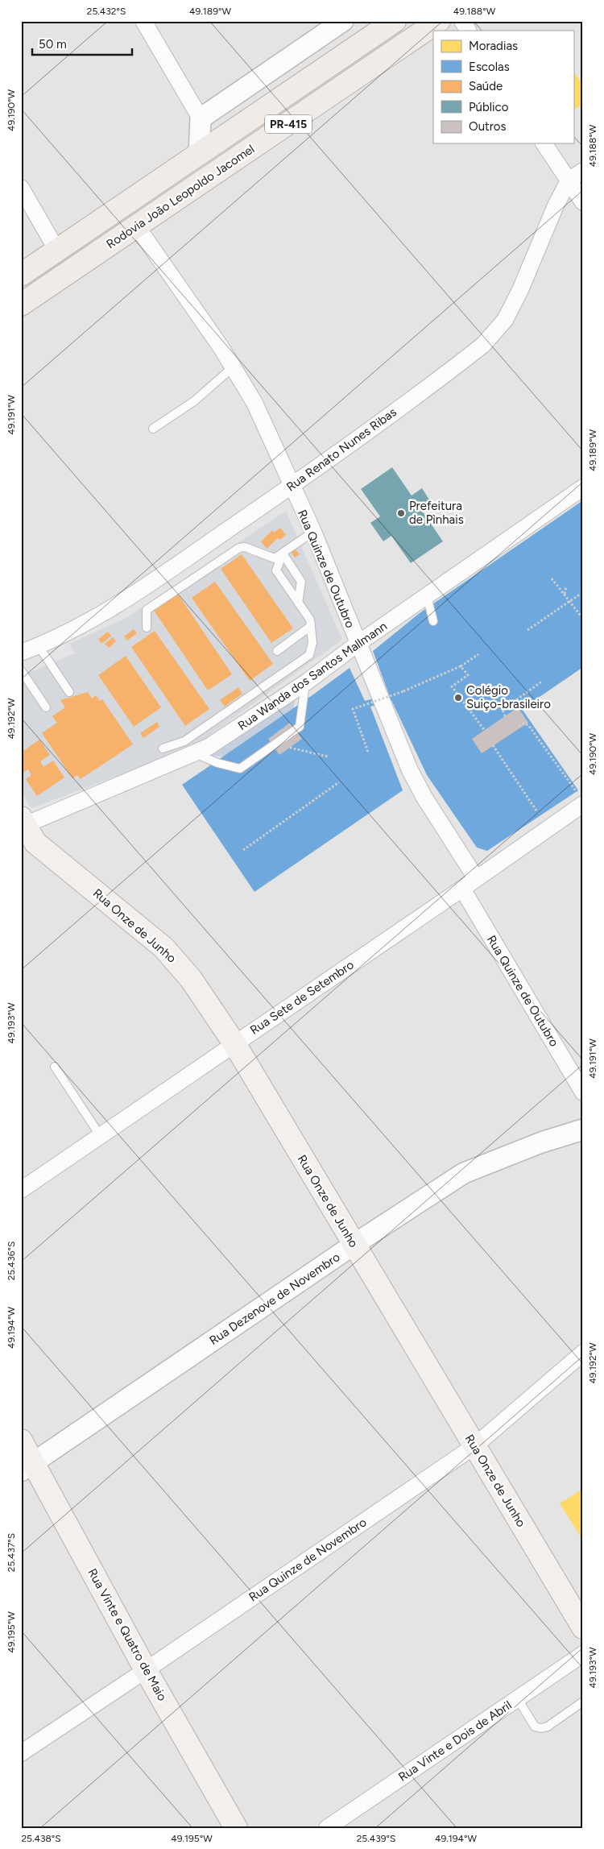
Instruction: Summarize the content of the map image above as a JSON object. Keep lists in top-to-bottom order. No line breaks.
{"streets":{"highway":["PR-415","Rodovia João Leopoldo Jacomel"],"main road":["Rua Onze de Junho","Rua Vinte e Quatro de Maio"],"street":["Rua Renato Nunes Ribas","Rua Quinze de Outubro","Rua Wanda dos Santos Mallmann","Rua Sete de Setembro","Rua Dezenove de Novembro","Rua Quinze de Novembro","Rua Vinte e Dois de Abril"]},"crossings":[["Rodovia João Leopoldo Jacomel","Rua Quinze de Outubro"],["Rua Renato Nunes Ribas","Rua Quinze de Outubro"],["Rua Quinze de Outubro","Rua Wanda dos Santos Mallmann"],["Rua Quinze de Outubro","Rua Sete de Setembro"],["Rua Wanda dos Santos Mallmann","Rua Onze de Junho"],["Rua Onze de Junho","Rua Sete de Setembro"],["Rua Onze de Junho","Rua Dezenove de Novembro"],["Rua Onze de Junho","Rua Quinze de Novembro"],["Rua Dezenove de Novembro","Rua Vinte e Quatro de Maio"],["Rua Quinze de Novembro","Rua Vinte e Quatro de Maio"]],"places":["Prefeitura de Pìnhais","Colégio Suiço-brasileiro"],"legend":["Moradias","Escolas","Saúde","Público","Outros"],"scale_bar":"50 m","coordinates":["25.432°S","49.189°W","49.188°W","49.190°W","49.191°W","49.192°W","49.193°W","25.436°S","49.194°W","25.437°S","49.195°W","25.438°S","25.439°S"]}
